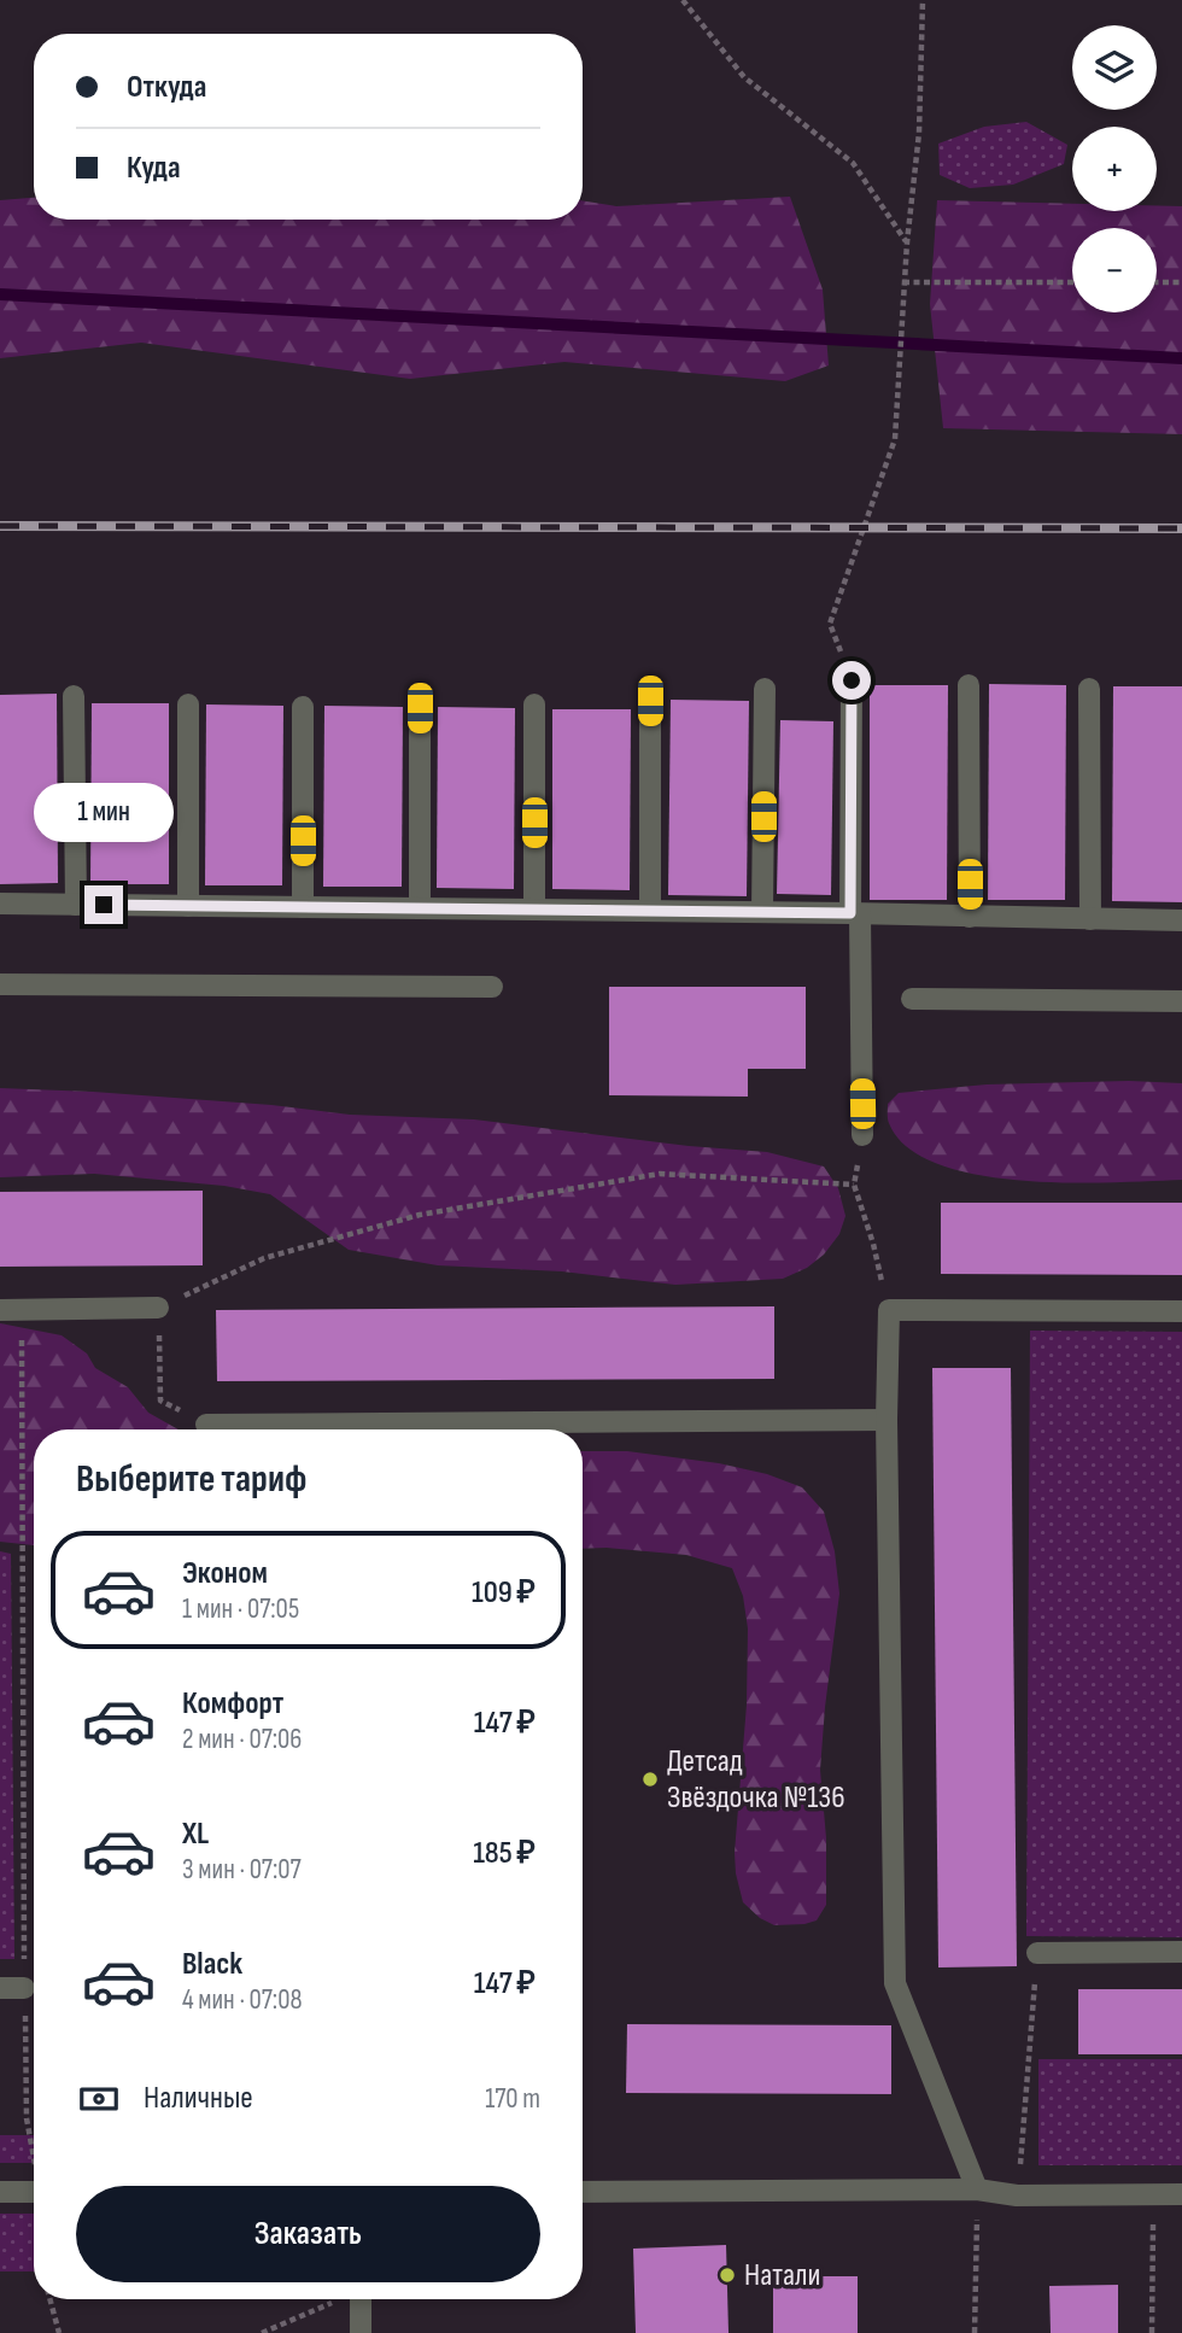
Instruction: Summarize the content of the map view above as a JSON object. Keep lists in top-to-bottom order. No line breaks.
{"places":["Детсад Звёздочка №136","Натали"],"page":{"map_buttons":["+","−"],"banner":["Откуда","Куда"],"bubble":"1 мин","heading":"Выберите тариф","list":[{"name":"Эконом","note":"1 мин · 07:05","value":"109 ₽"},{"name":"Комфорт","note":"2 мин · 07:06","value":"147 ₽"},{"name":"XL","note":"3 мин · 07:07","value":"185 ₽"},{"name":"Black","note":"4 мин · 07:08","value":"147 ₽"}],"pay":["Наличные","170 m"],"buttons":"Заказать"}}
